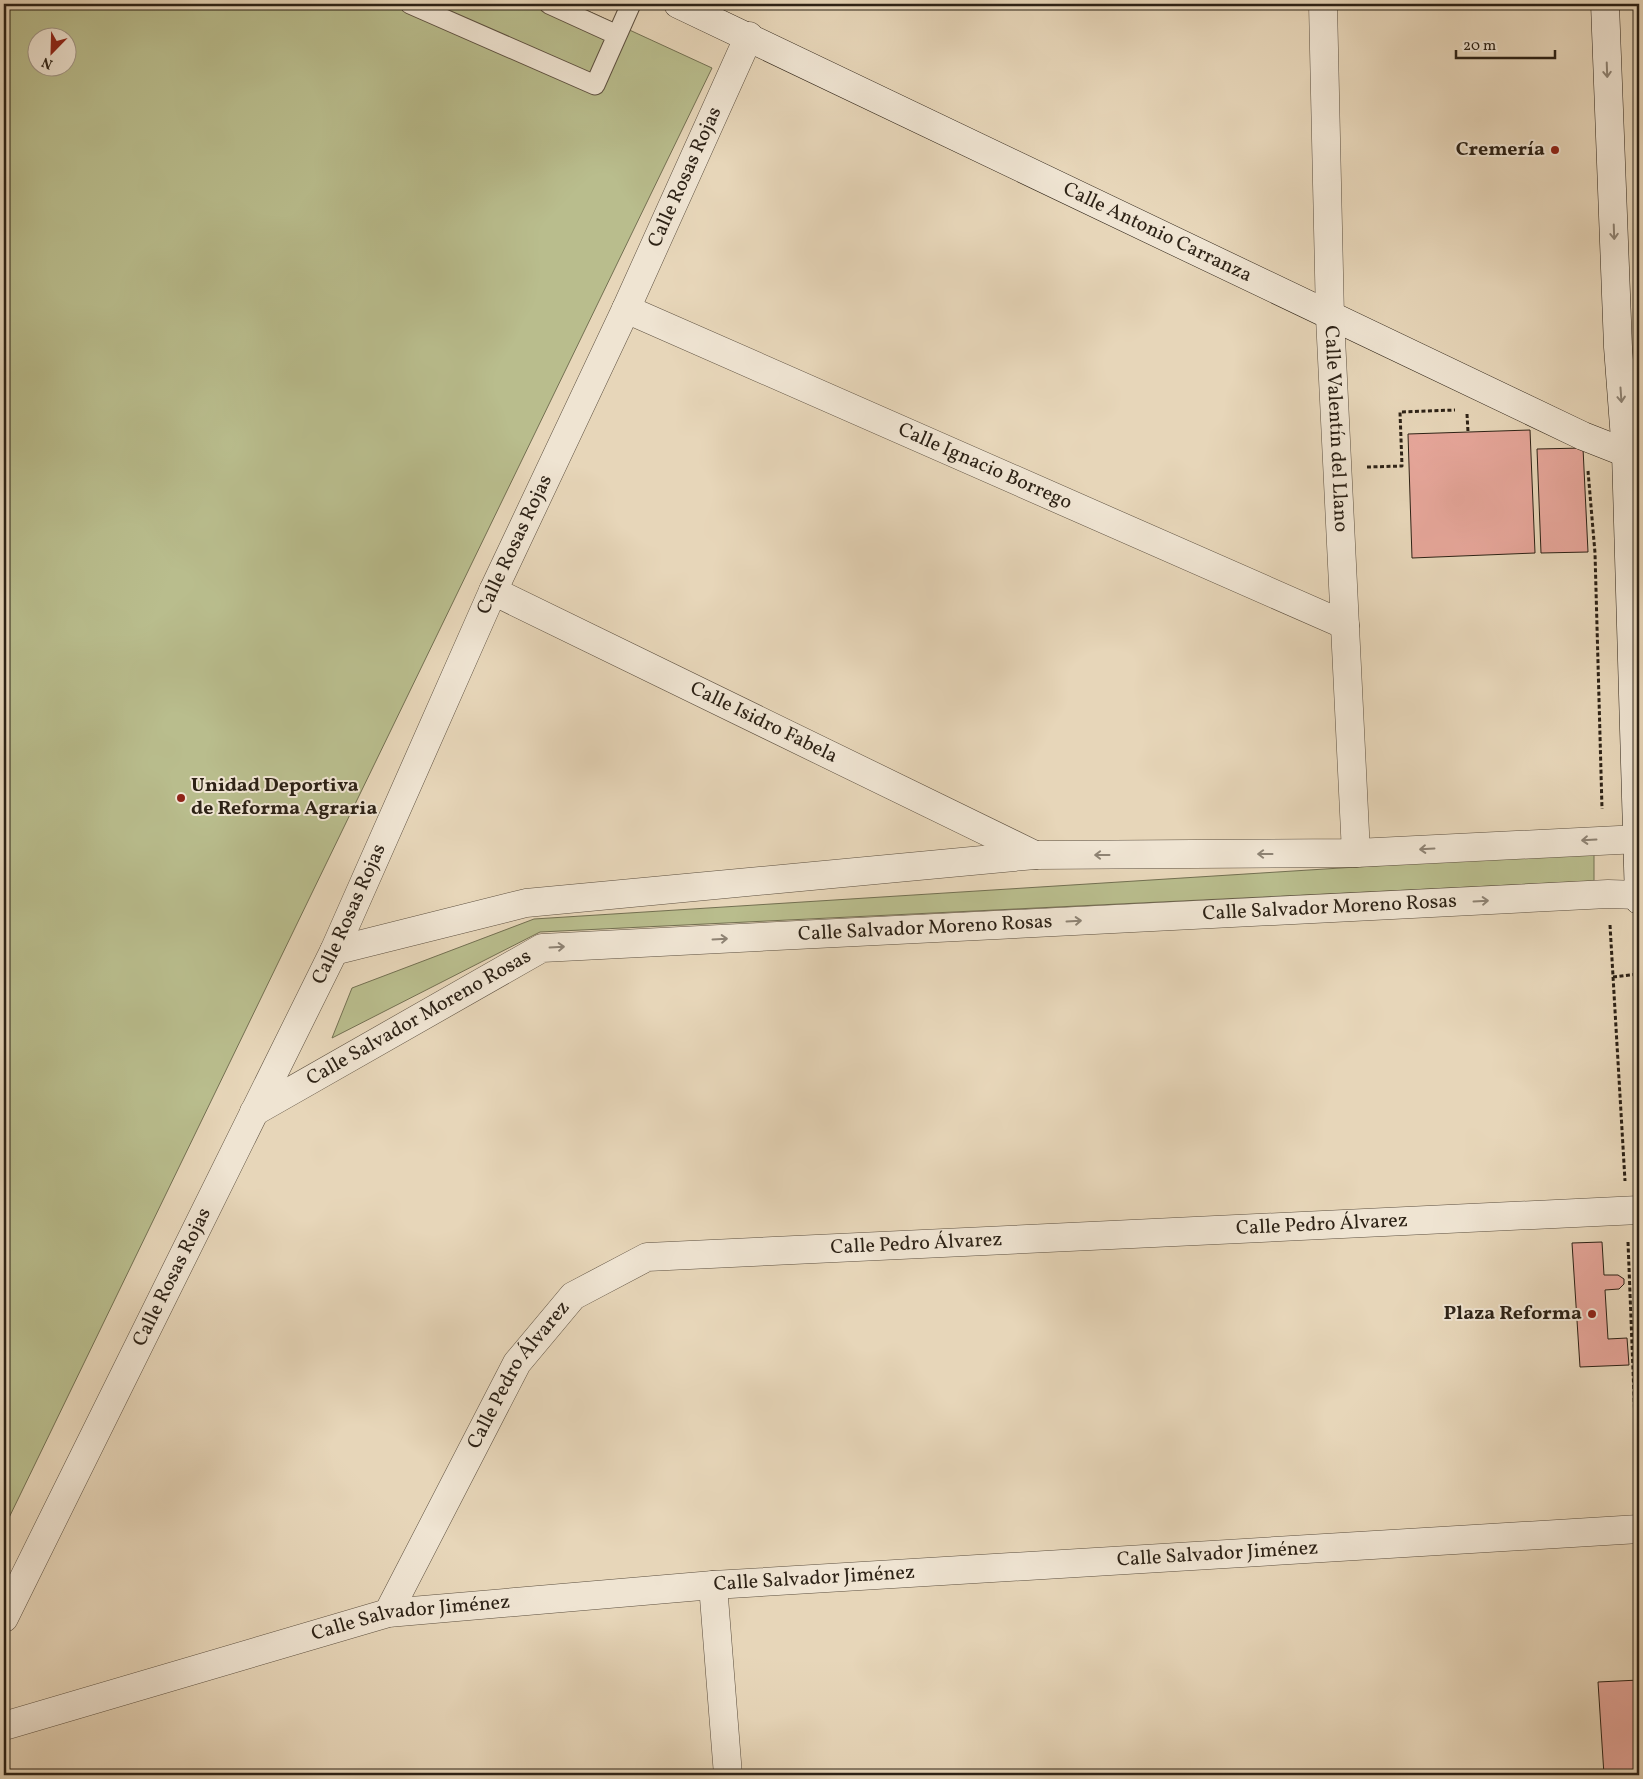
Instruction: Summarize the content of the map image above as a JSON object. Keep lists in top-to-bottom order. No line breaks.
{"streets":{"street":["Calle Rosas Rojas","Calle Antonio Carranza","Calle Valentín del Llano","Calle Ignacio Borrego","Calle Isidro Fabela","Calle Salvador Moreno Rosas","Calle Pedro Álvarez","Calle Salvador Jiménez"]},"crossings":[["Calle Rosas Rojas","Calle Antonio Carranza"],["Calle Rosas Rojas","Calle Ignacio Borrego"],["Calle Rosas Rojas","Calle Isidro Fabela"],["Calle Rosas Rojas","Calle Salvador Moreno Rosas"],["Calle Antonio Carranza","Calle Valentín del Llano"],["Calle Valentín del Llano","Calle Ignacio Borrego"],["Calle Pedro Álvarez","Calle Salvador Jiménez"]],"places":["Cremería","Unidad Deportiva de Reforma Agraria","Plaza Reforma"],"scale_bar":"20 m","north":"bottom left"}
